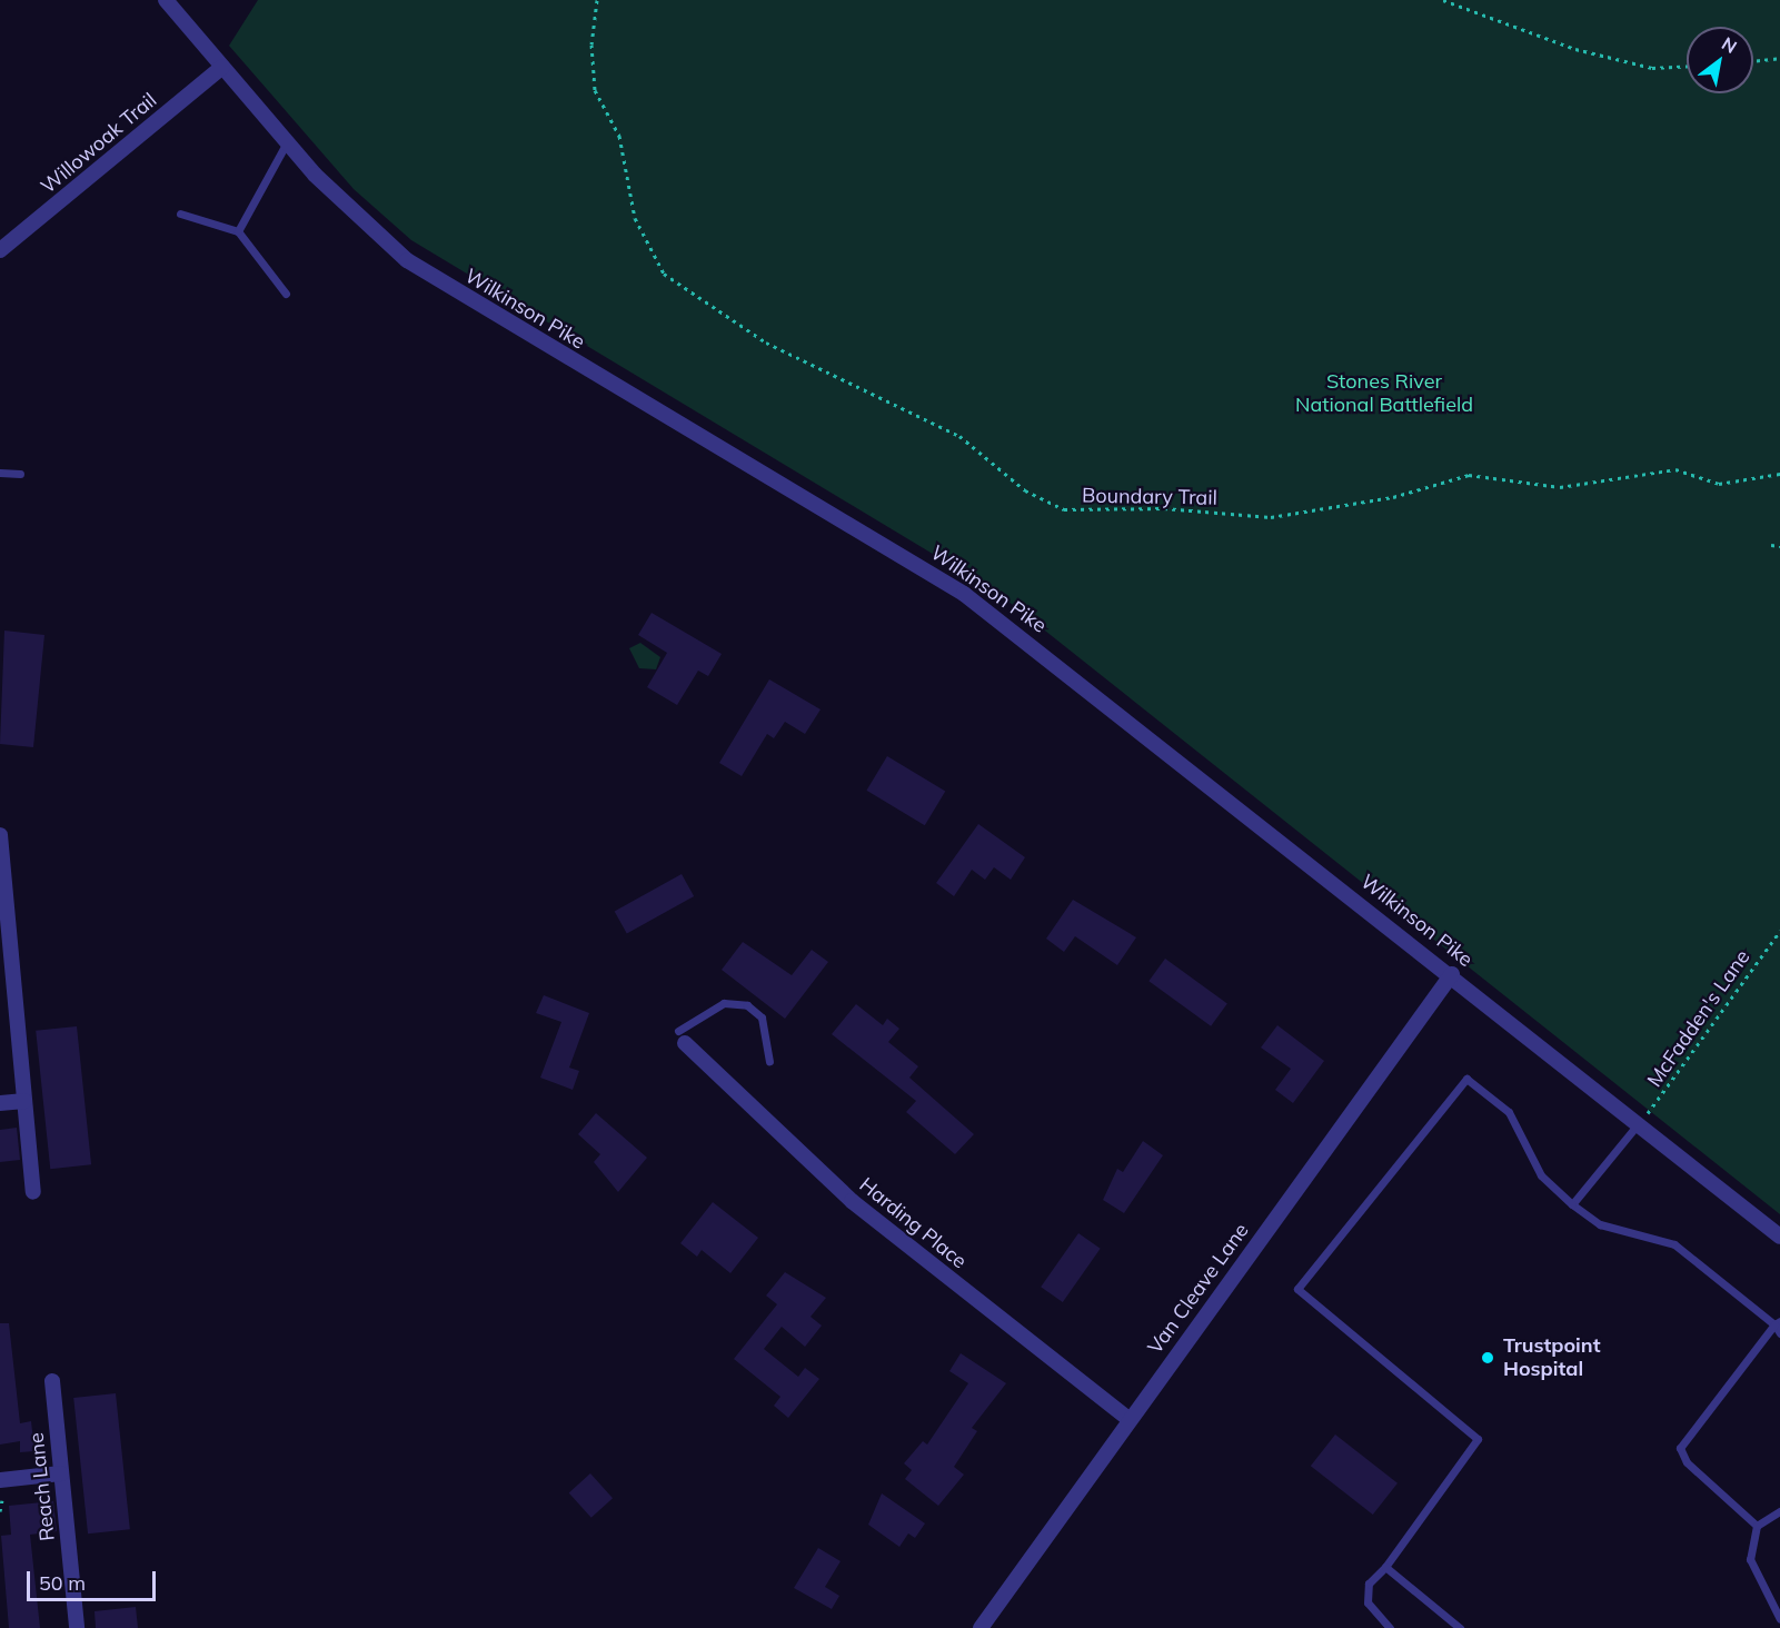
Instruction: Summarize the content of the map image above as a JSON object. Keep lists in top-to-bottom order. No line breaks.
{"streets":{"street":["Willowoak Trail","Wilkinson Pike","Harding Place","Van Cleave Lane","Reach Lane"],"path":["Boundary Trail","McFadden's Lane"]},"crossings":[["Willowoak Trail","Wilkinson Pike"],["Wilkinson Pike","McFadden's Lane"],["Wilkinson Pike","Van Cleave Lane"],["Harding Place","Van Cleave Lane"]],"parks":["Stones River National Battlefield"],"places":["Trustpoint Hospital"],"scale_bar":"50 m","north":"top right"}
